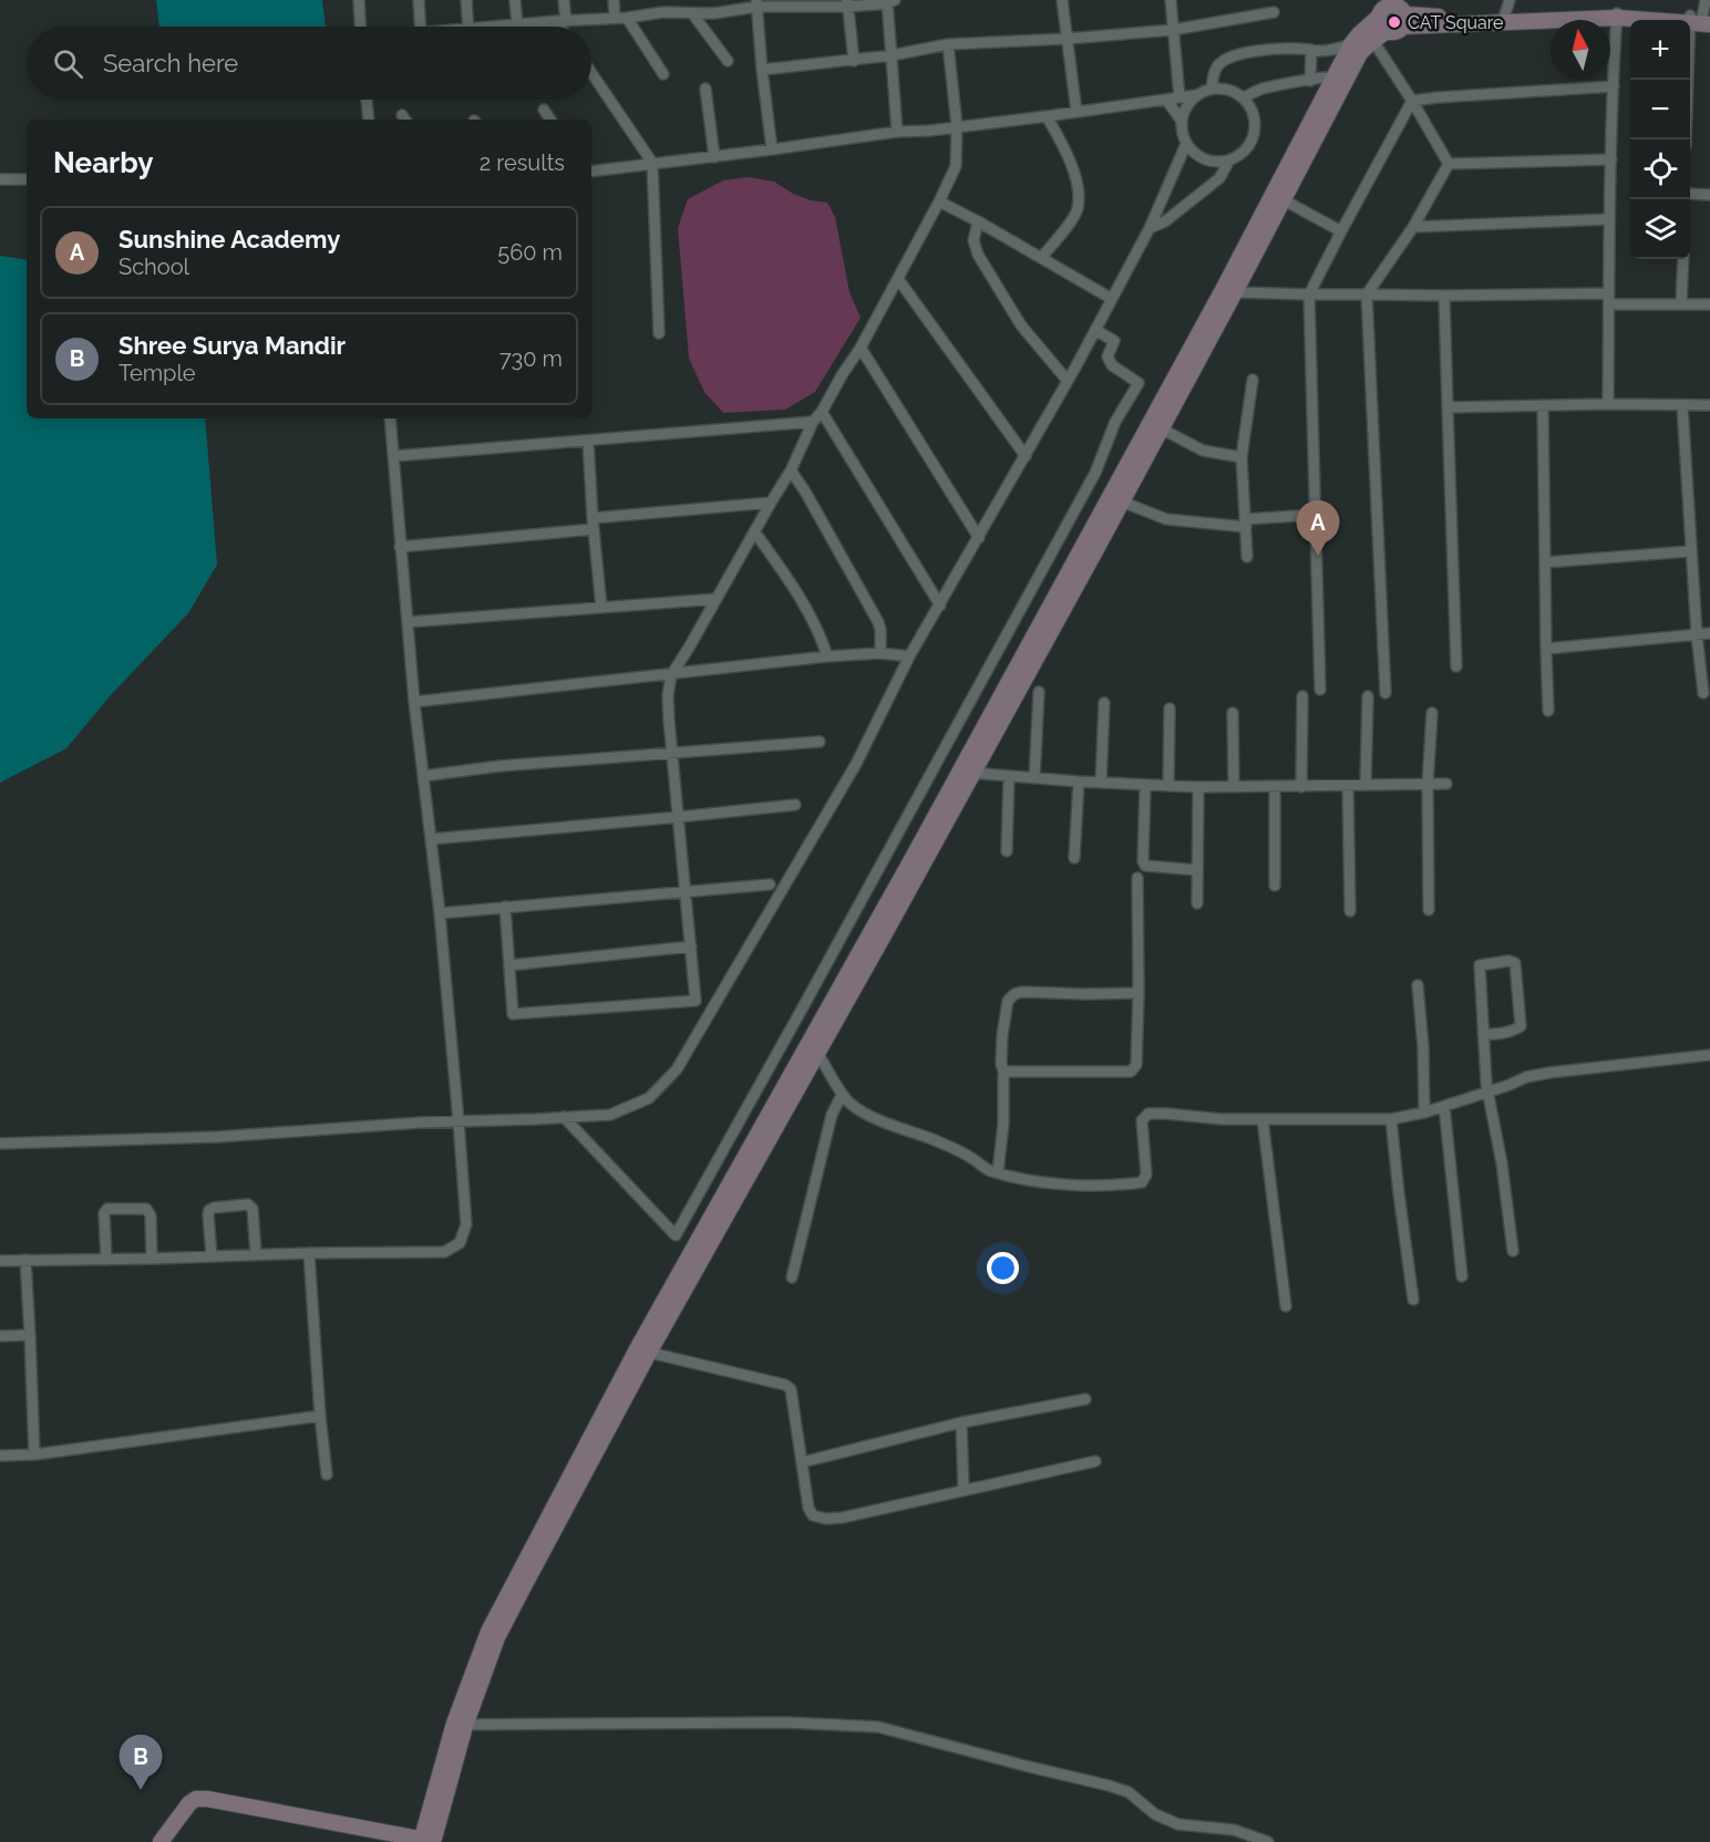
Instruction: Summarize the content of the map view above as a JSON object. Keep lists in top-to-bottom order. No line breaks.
{"places":["CAT Square"],"north":"top","page":{"map_buttons":["+","−"],"search":"Search here","heading":["Nearby","2 results"],"list":[{"mark":"A","name":"Sunshine Academy","note":"School","value":"560 m"},{"mark":"B","name":"Shree Surya Mandir","note":"Temple","value":"730 m"}],"pins":["A","B"]}}
